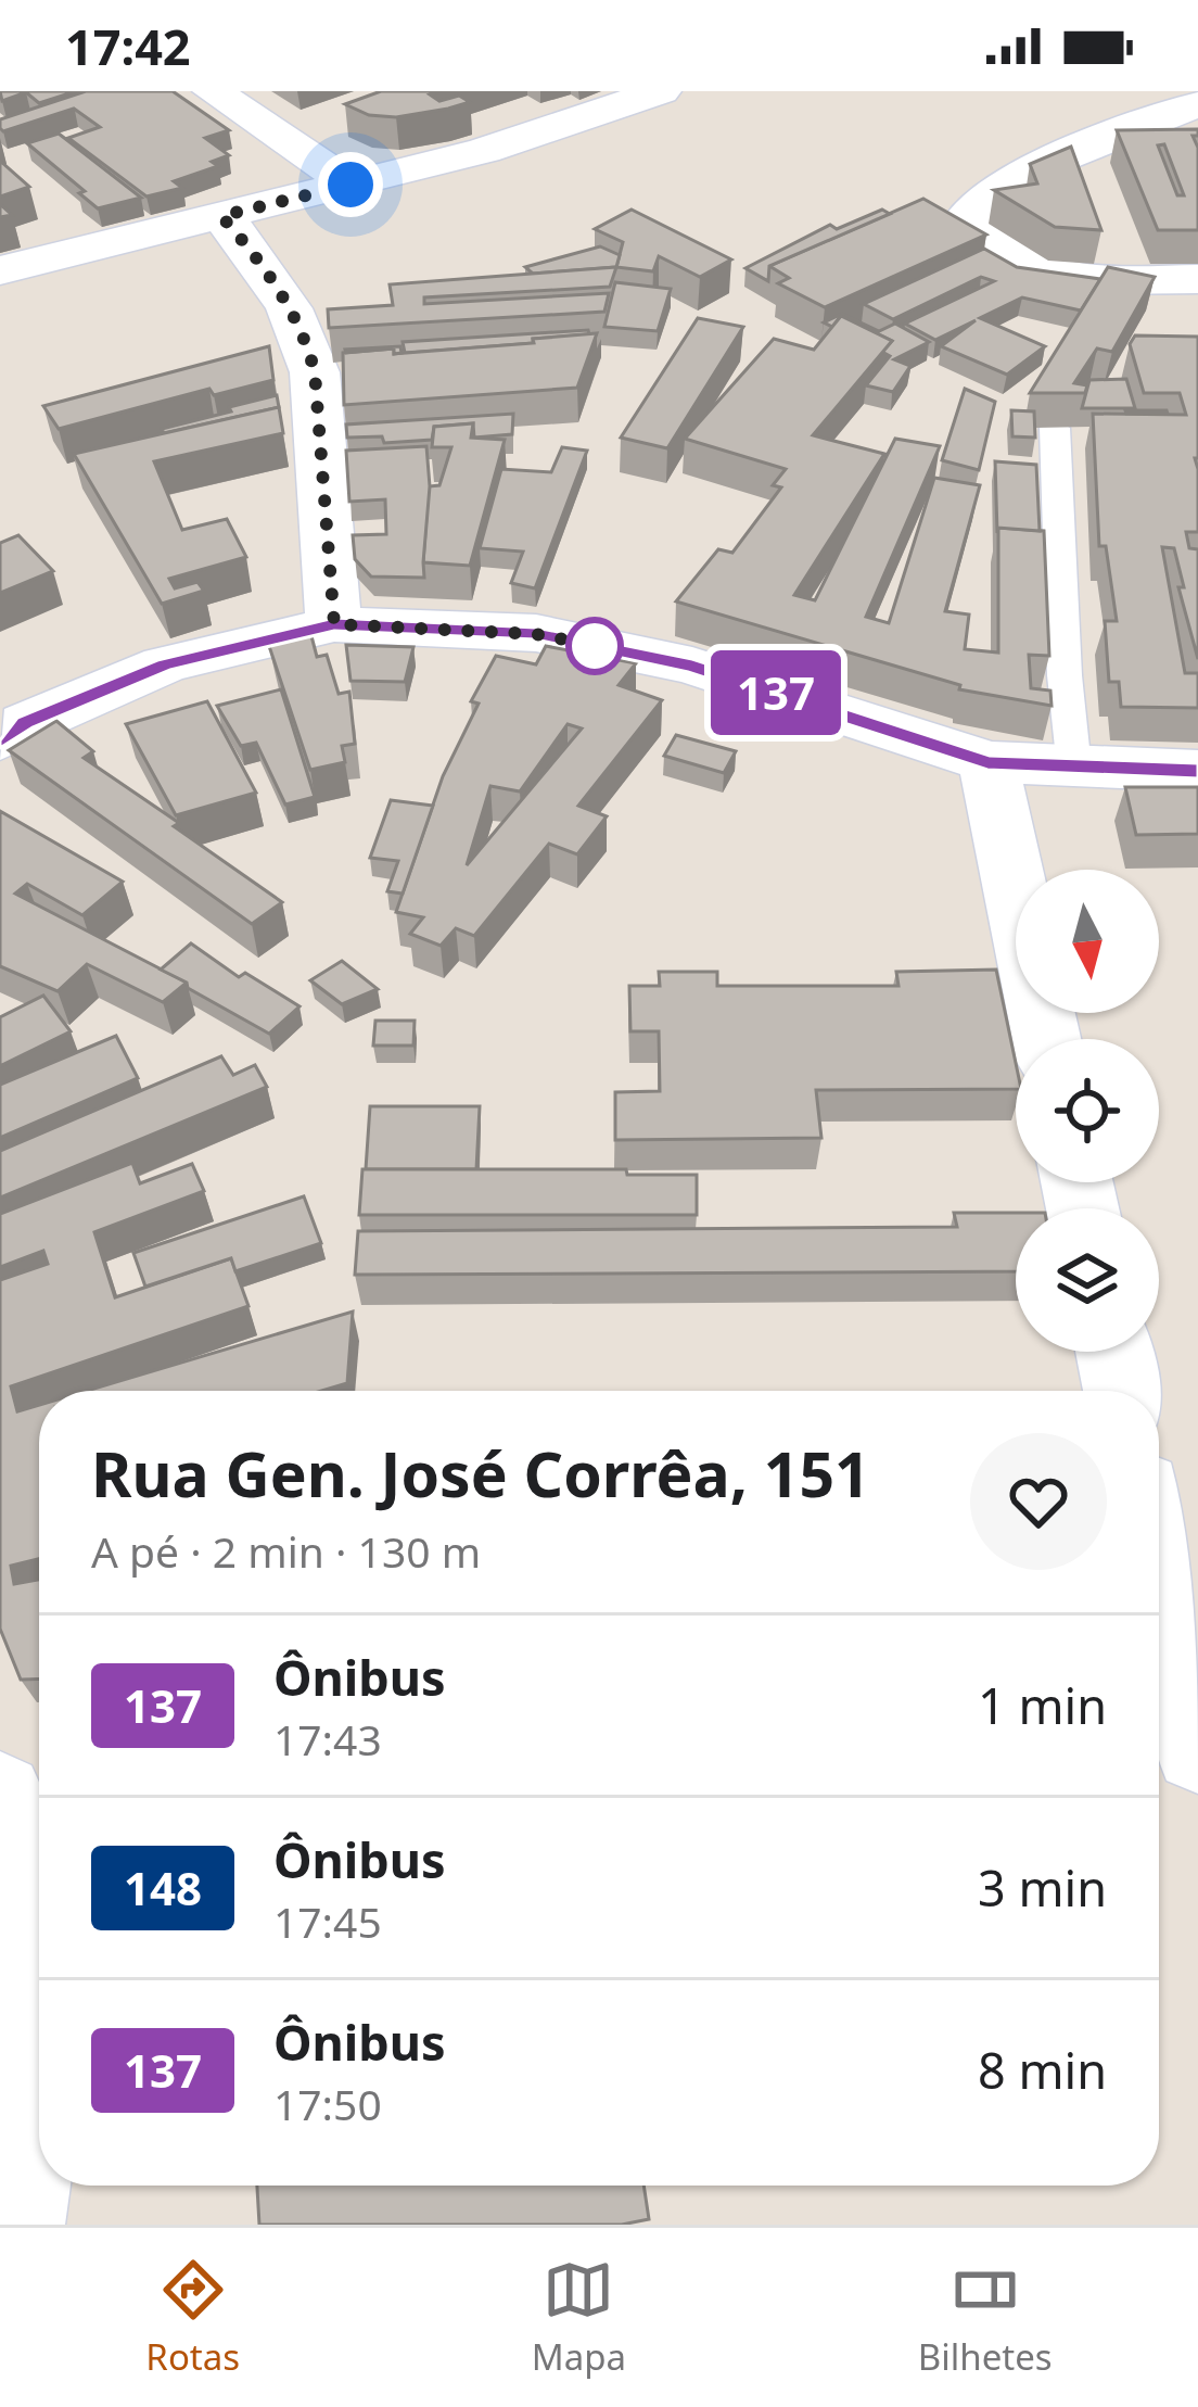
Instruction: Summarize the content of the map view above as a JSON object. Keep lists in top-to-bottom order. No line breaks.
{"lines":["bus line 137"],"north":"bottom","page":{"status":"17:42","on_map":"137","heading":["Rua Gen. José Corrêa, 151","A pé · 2 min · 130 m"],"list":[{"mark":"137","name":"Ônibus","note":"17:43","value":"1 min"},{"mark":"148","name":"Ônibus","note":"17:45","value":"3 min"},{"mark":"137","name":"Ônibus","note":"17:50","value":"8 min"}],"tabs":["Rotas","Mapa","Bilhetes"]}}
